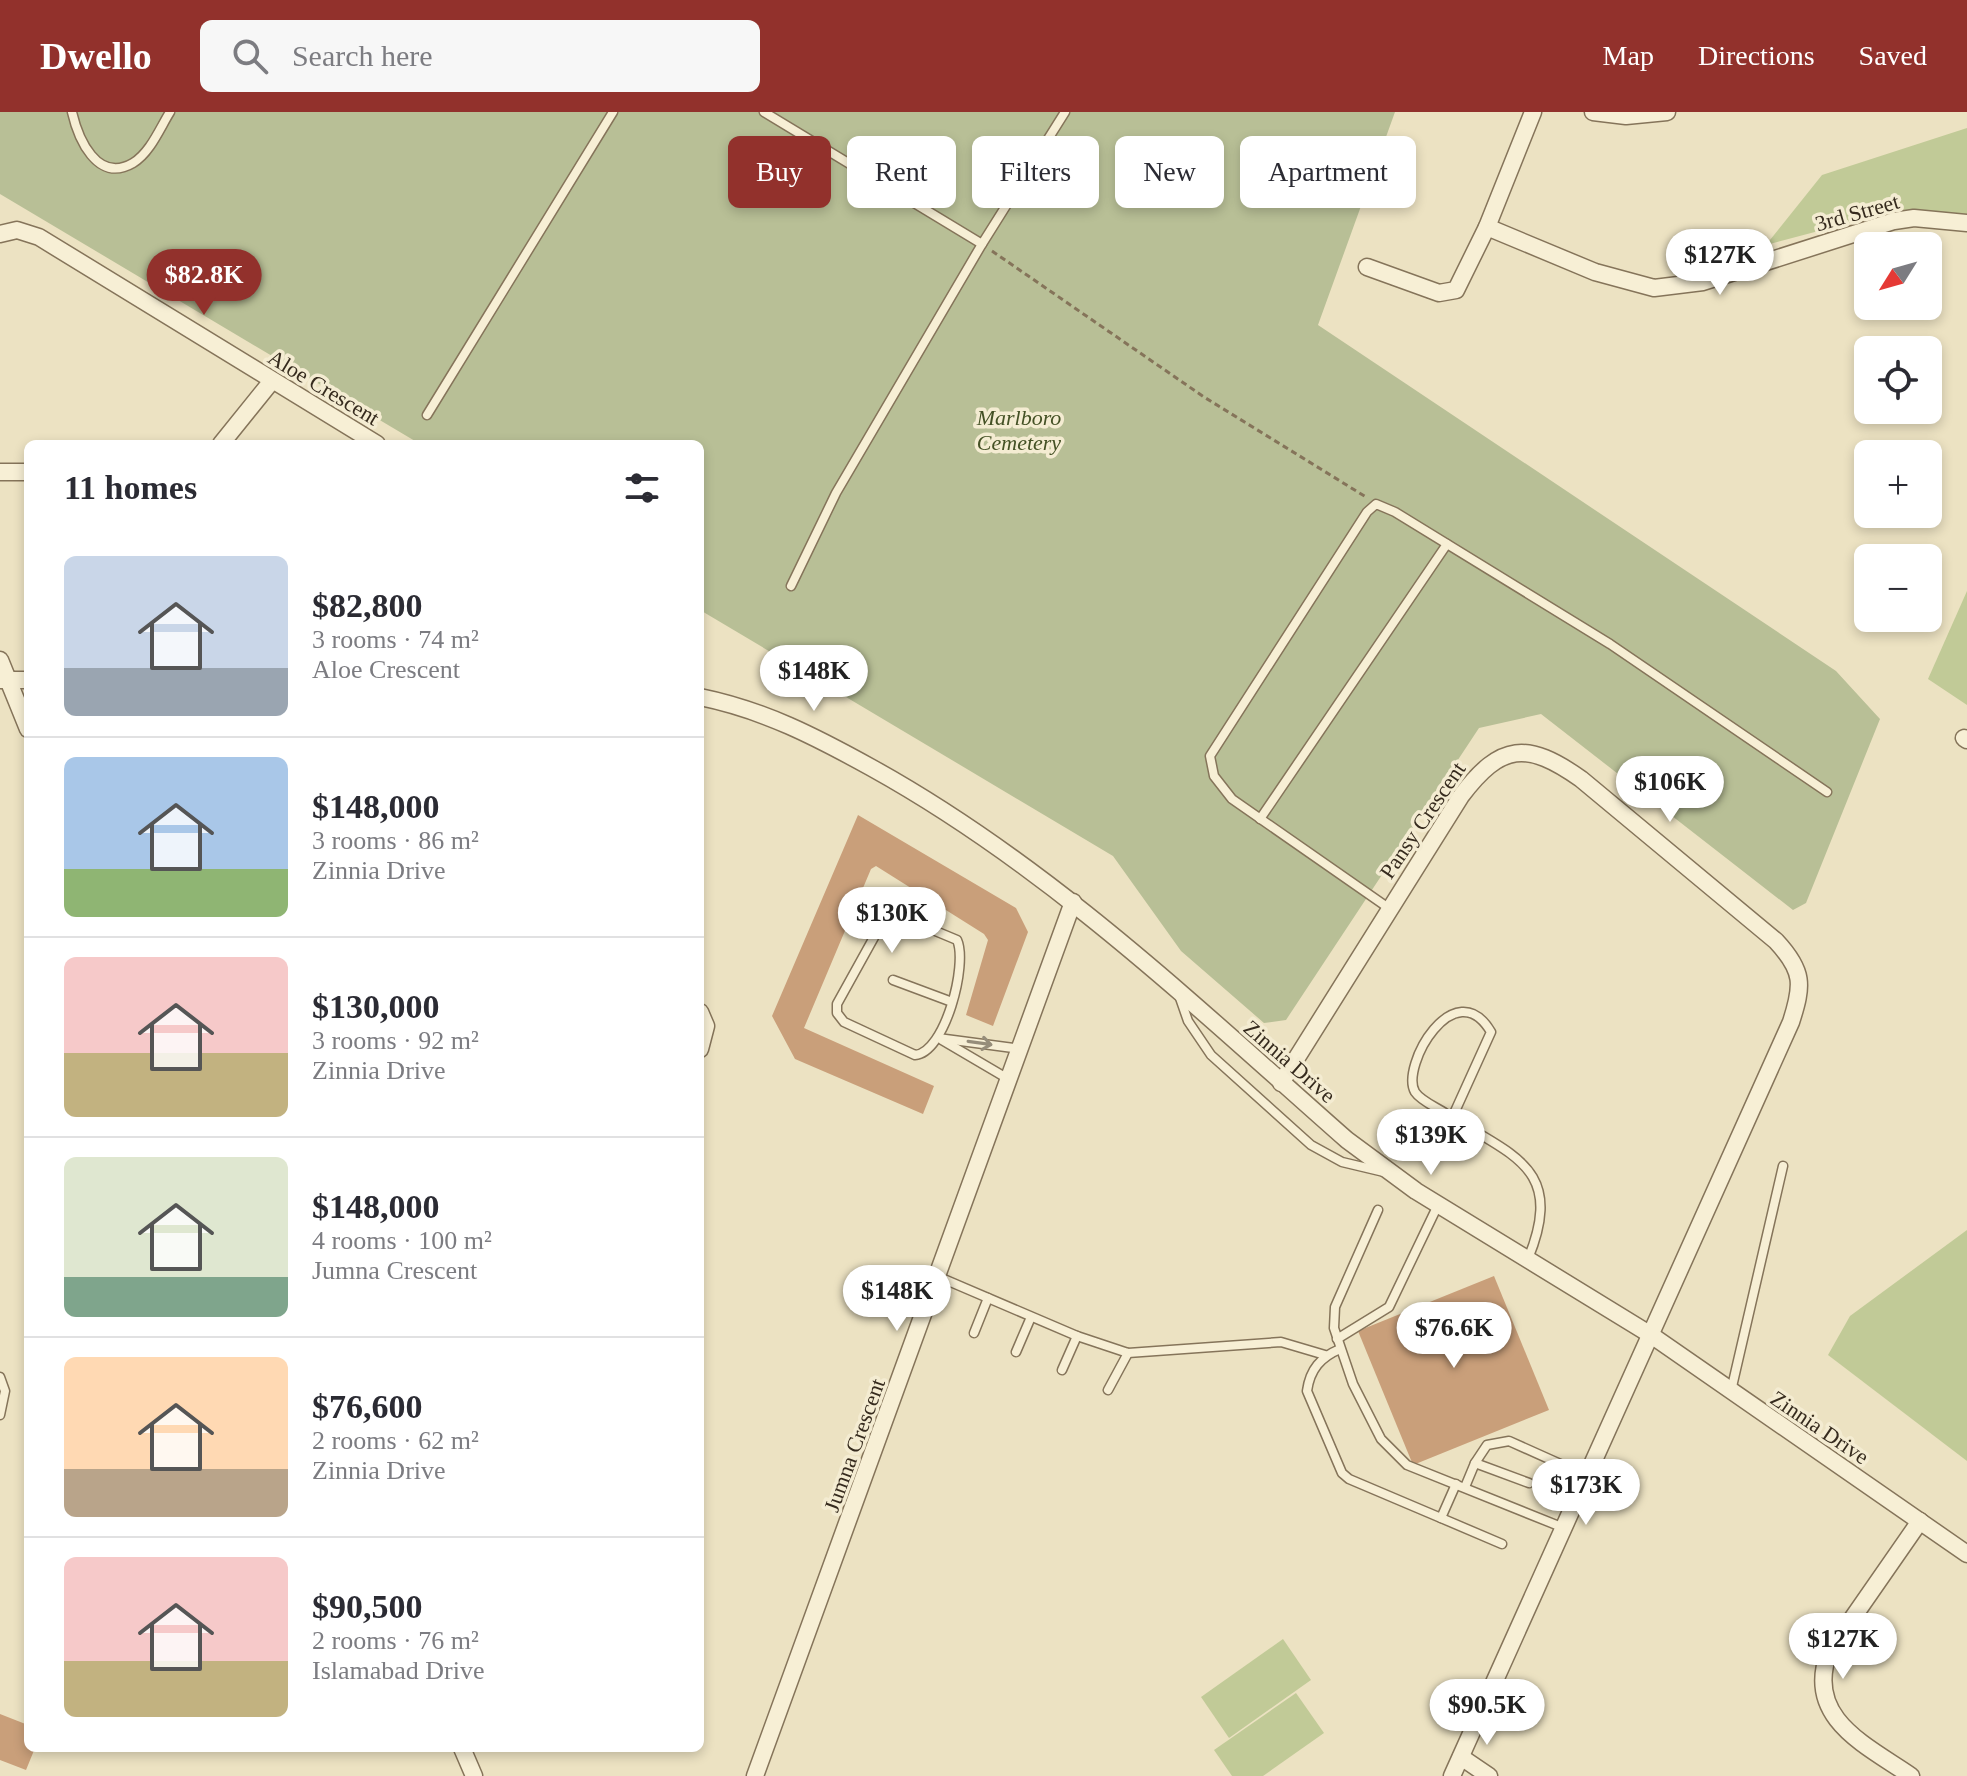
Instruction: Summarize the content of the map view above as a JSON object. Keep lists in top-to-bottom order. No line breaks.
{"streets":{"street":["3rd Street","Aloe Crescent","Pansy Crescent","Zinnia Drive","Jumna Crescent"]},"crossings":[["Pansy Crescent","Zinnia Drive"],["Zinnia Drive","Jumna Crescent"]],"parks":["Marlboro Cemetery"],"north":"bottom left","page":{"header":"Dwello","search":"Search here","nav":["Map","Directions","Saved"],"chip":["Buy","Rent","Filters","New","Apartment"],"price":["$127K","$82.8K","$148K","$106K","$130K","$139K","$148K","$76.6K","$173K","$127K","$90.5K"],"map_buttons":["+","−"],"heading":"11 homes","list":[{"name":"$82,800","note":"3 rooms · 74 m² · Aloe Crescent"},{"name":"$148,000","note":"3 rooms · 86 m² · Zinnia Drive"},{"name":"$130,000","note":"3 rooms · 92 m² · Zinnia Drive"},{"name":"$148,000","note":"4 rooms · 100 m² · Jumna Crescent"},{"name":"$76,600","note":"2 rooms · 62 m² · Zinnia Drive"},{"name":"$90,500","note":"2 rooms · 76 m² · Islamabad Drive"}]}}
